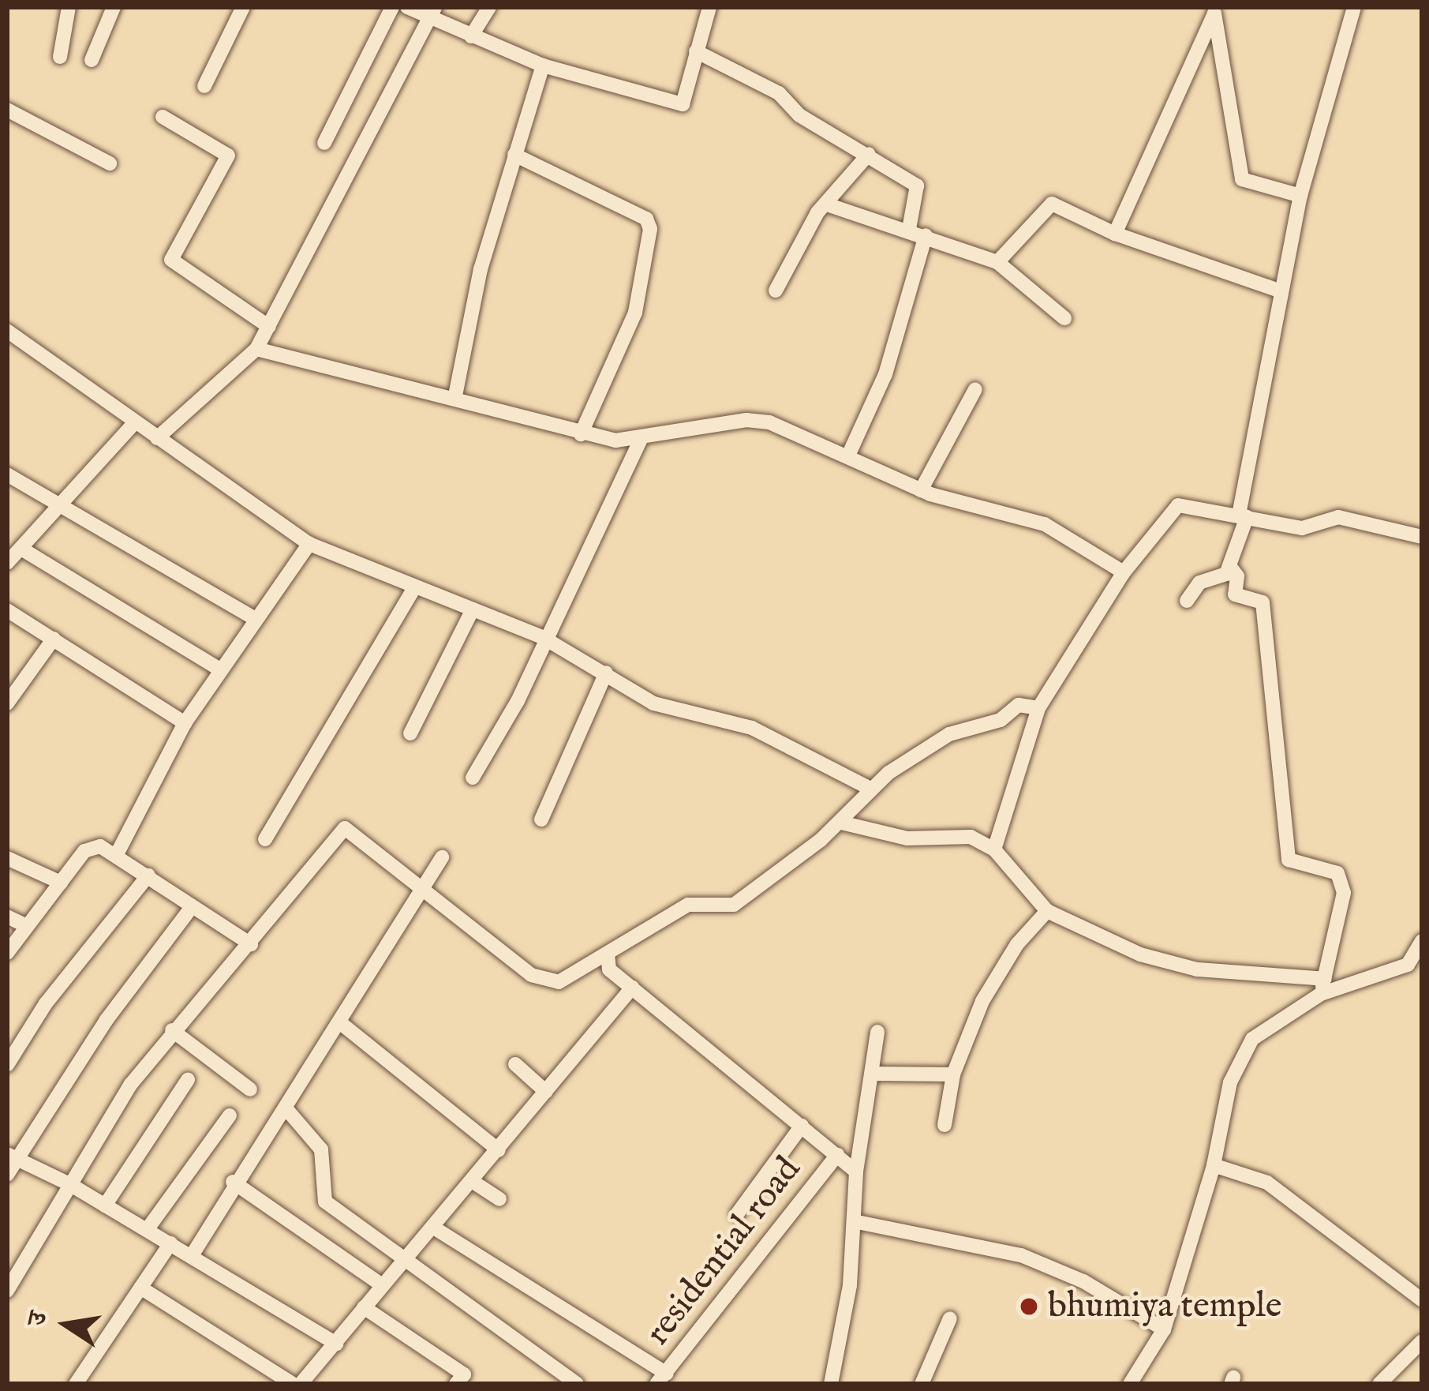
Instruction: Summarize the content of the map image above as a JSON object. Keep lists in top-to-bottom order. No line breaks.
{"streets":{"street":["residential road"]},"places":["bhumiya temple"],"north":"left"}
